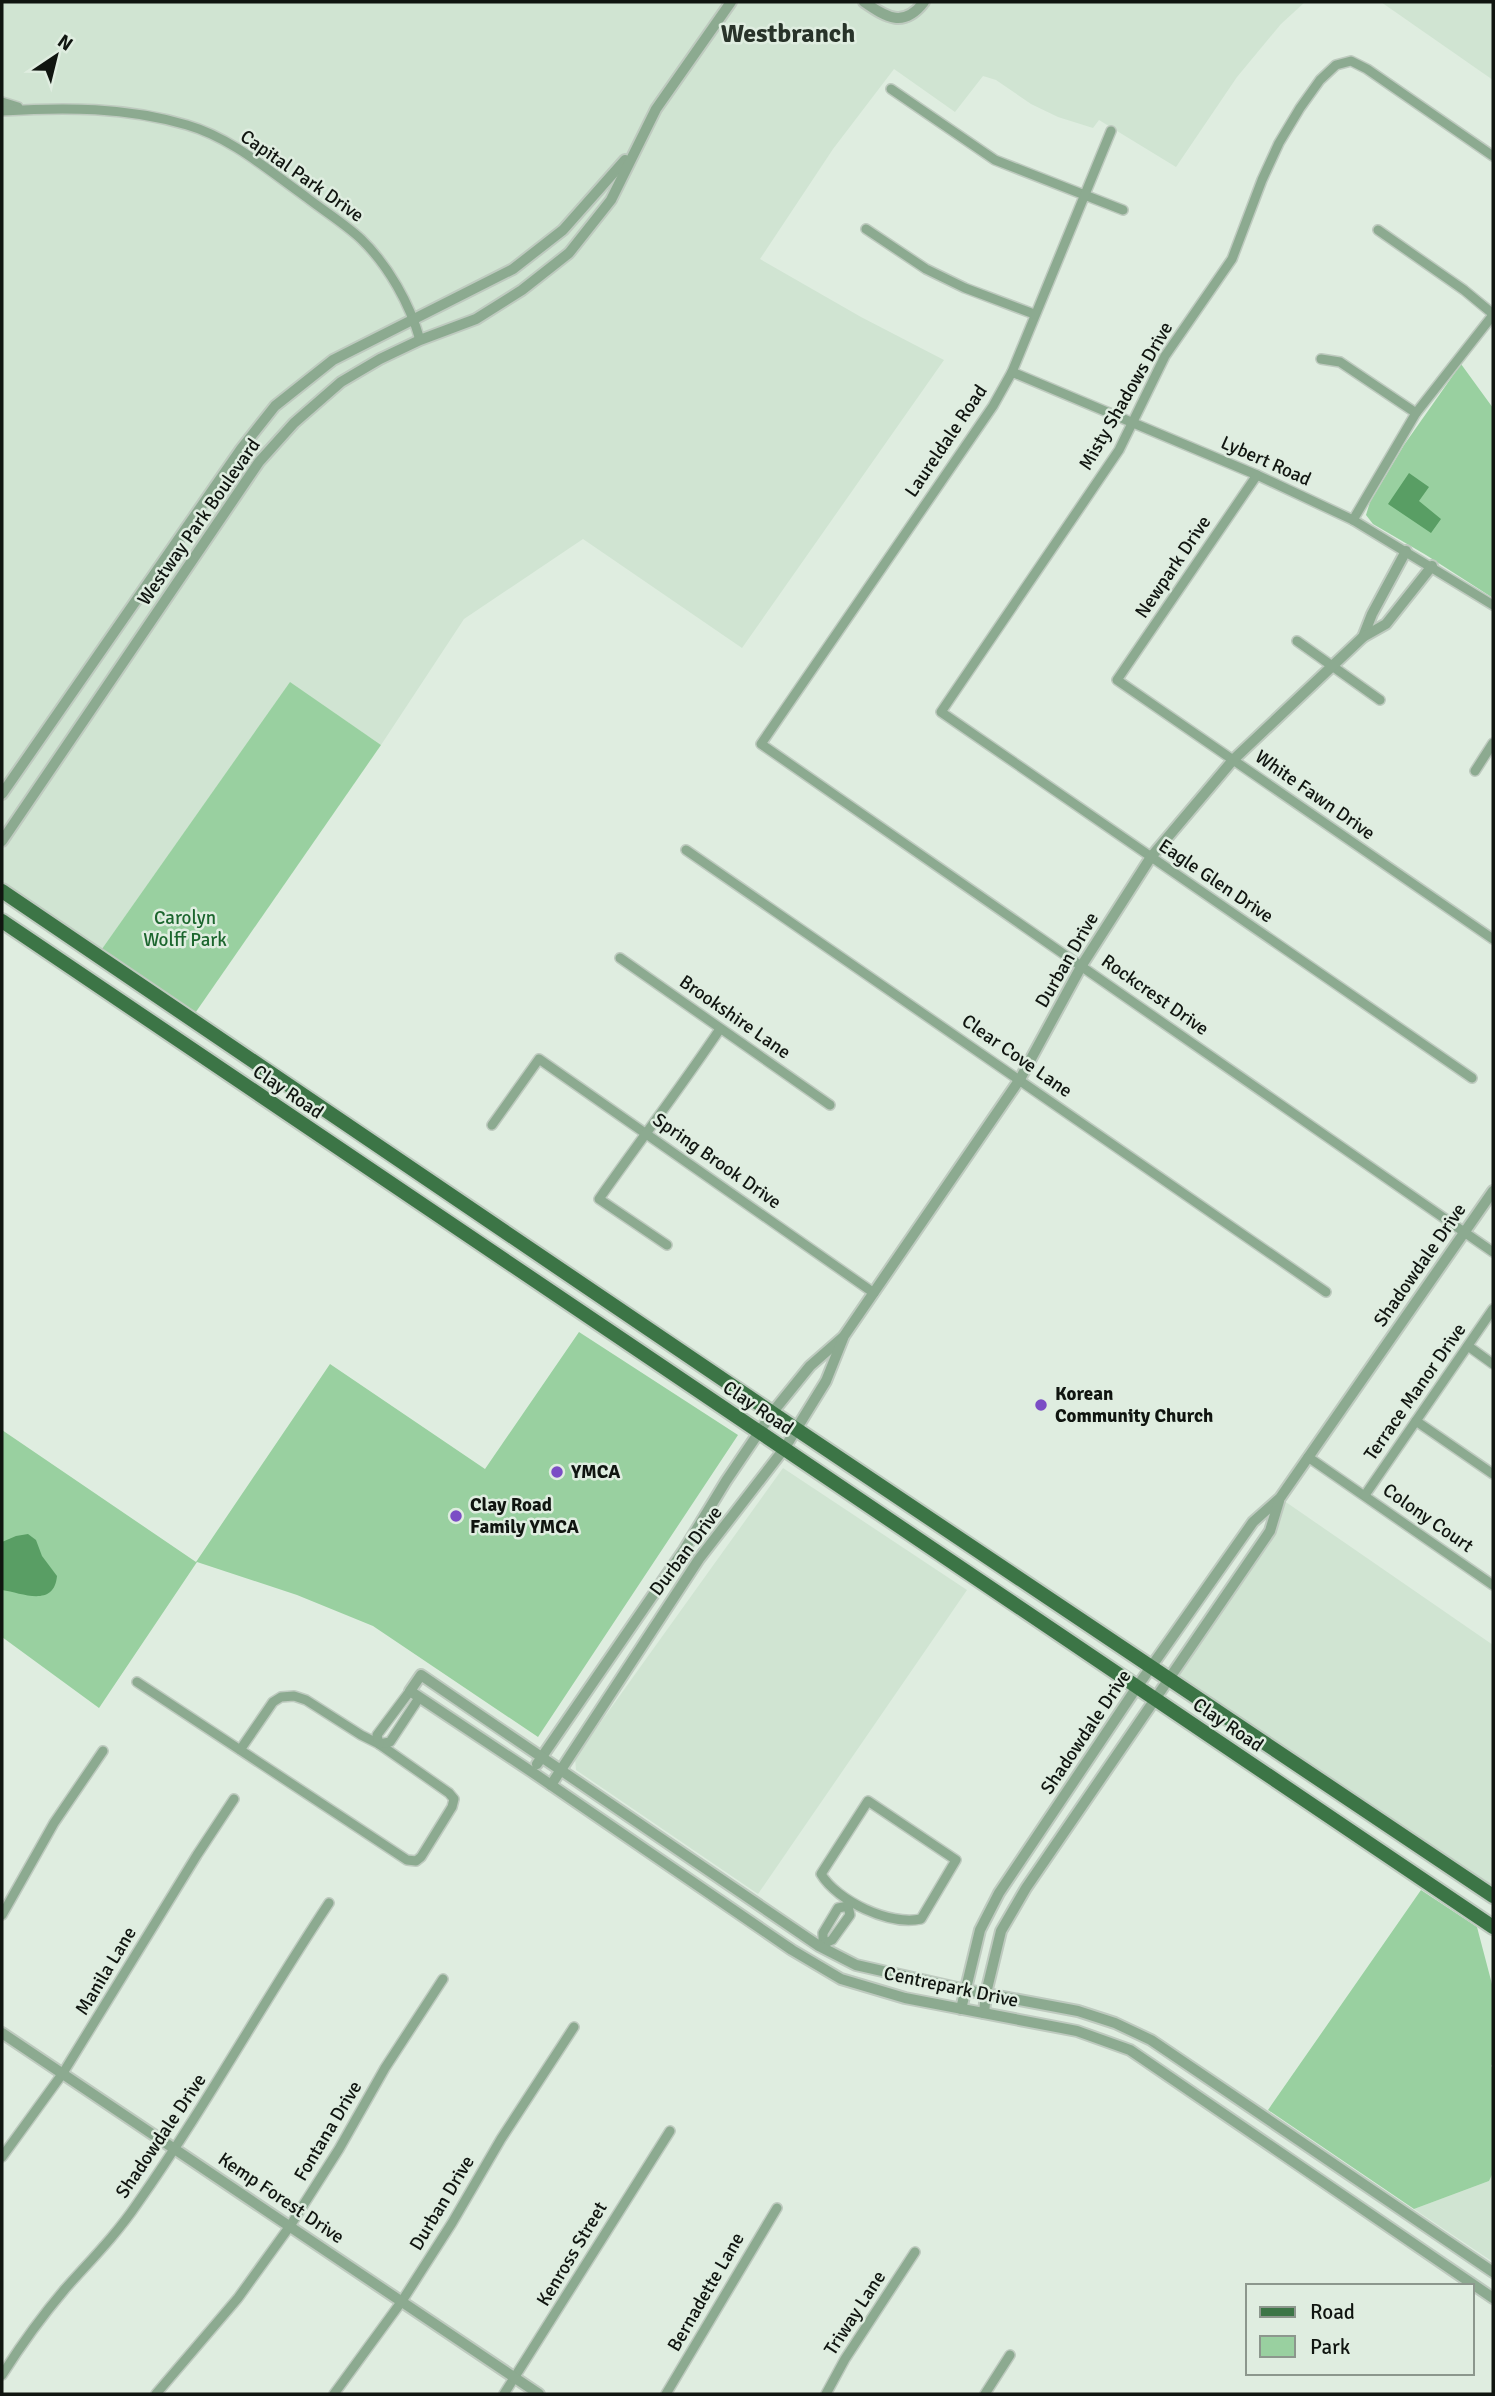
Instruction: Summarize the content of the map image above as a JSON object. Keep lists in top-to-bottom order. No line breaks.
{"streets":{"main road":["Clay Road"],"street":["Capital Park Drive","Misty Shadows Drive","Laureldale Road","Lybert Road","Westway Park Boulevard","Newpark Drive","White Fawn Drive","Eagle Glen Drive","Durban Drive","Rockcrest Drive","Brookshire Lane","Clear Cove Lane","Spring Brook Drive","Shadowdale Drive","Terrace Manor Drive","Colony Court","Manila Lane","Centrepark Drive","Fontana Drive","Kemp Forest Drive","Kenross Street","Bernadette Lane","Triway Lane"]},"crossings":[["Capital Park Drive","Westway Park Boulevard"],["Misty Shadows Drive","Lybert Road"],["Misty Shadows Drive","Eagle Glen Drive"],["Laureldale Road","Lybert Road"],["Laureldale Road","Rockcrest Drive"],["Lybert Road","Newpark Drive"],["Lybert Road","Durban Drive"],["Newpark Drive","White Fawn Drive"],["White Fawn Drive","Durban Drive"],["Eagle Glen Drive","Durban Drive"],["Durban Drive","Rockcrest Drive"],["Durban Drive","Clear Cove Lane"],["Durban Drive","Clay Road"],["Durban Drive","Spring Brook Drive"],["Durban Drive","Centrepark Drive"],["Durban Drive","Kemp Forest Drive"],["Rockcrest Drive","Shadowdale Drive"],["Clay Road","Shadowdale Drive"],["Shadowdale Drive","Colony Court"],["Shadowdale Drive","Centrepark Drive"],["Shadowdale Drive","Kemp Forest Drive"],["Terrace Manor Drive","Colony Court"],["Manila Lane","Kemp Forest Drive"],["Fontana Drive","Kemp Forest Drive"],["Kemp Forest Drive","Kenross Street"]],"districts":["Westbranch"],"parks":["Carolyn Wolff Park"],"places":["Korean Community Church","YMCA","Clay Road Family YMCA"],"legend":["Road","Park"],"north":"top right"}
